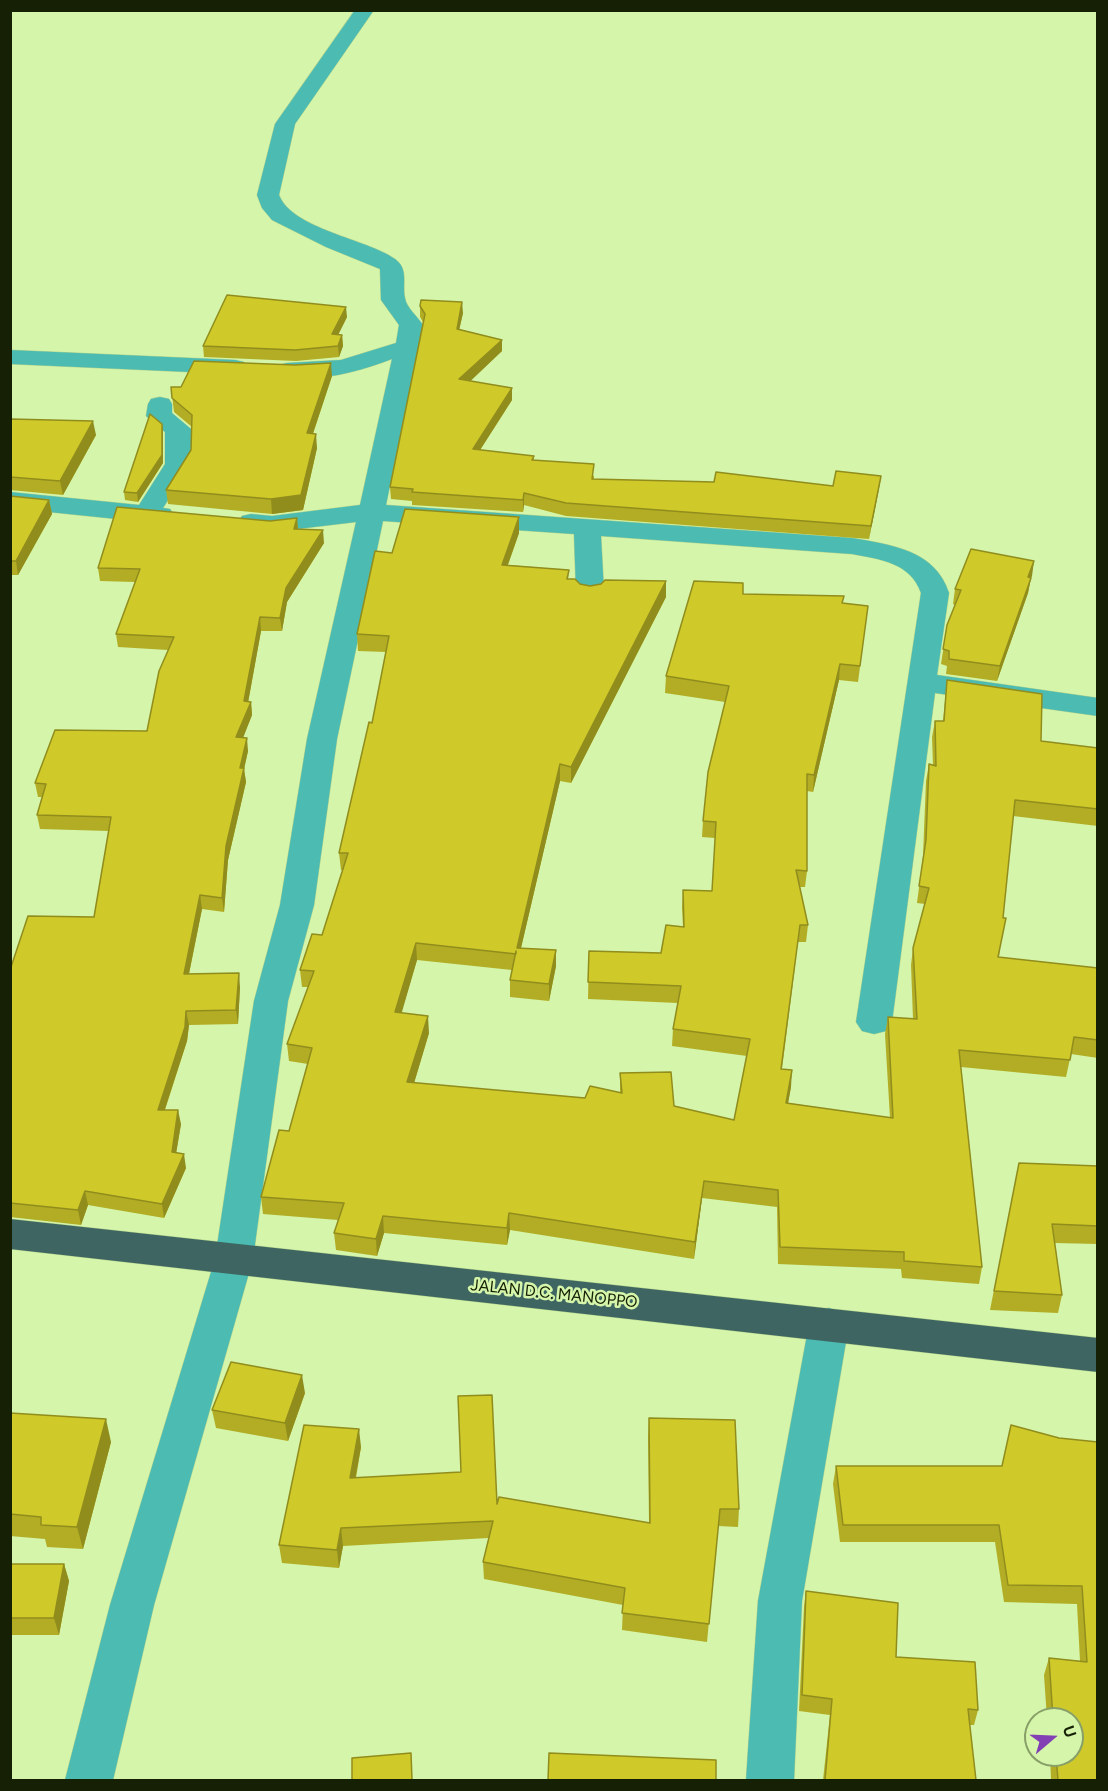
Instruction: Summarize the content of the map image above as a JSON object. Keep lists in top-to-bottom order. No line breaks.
{"streets":{"highway":["JALAN D.C. MANOPPO"]},"north":"right"}
